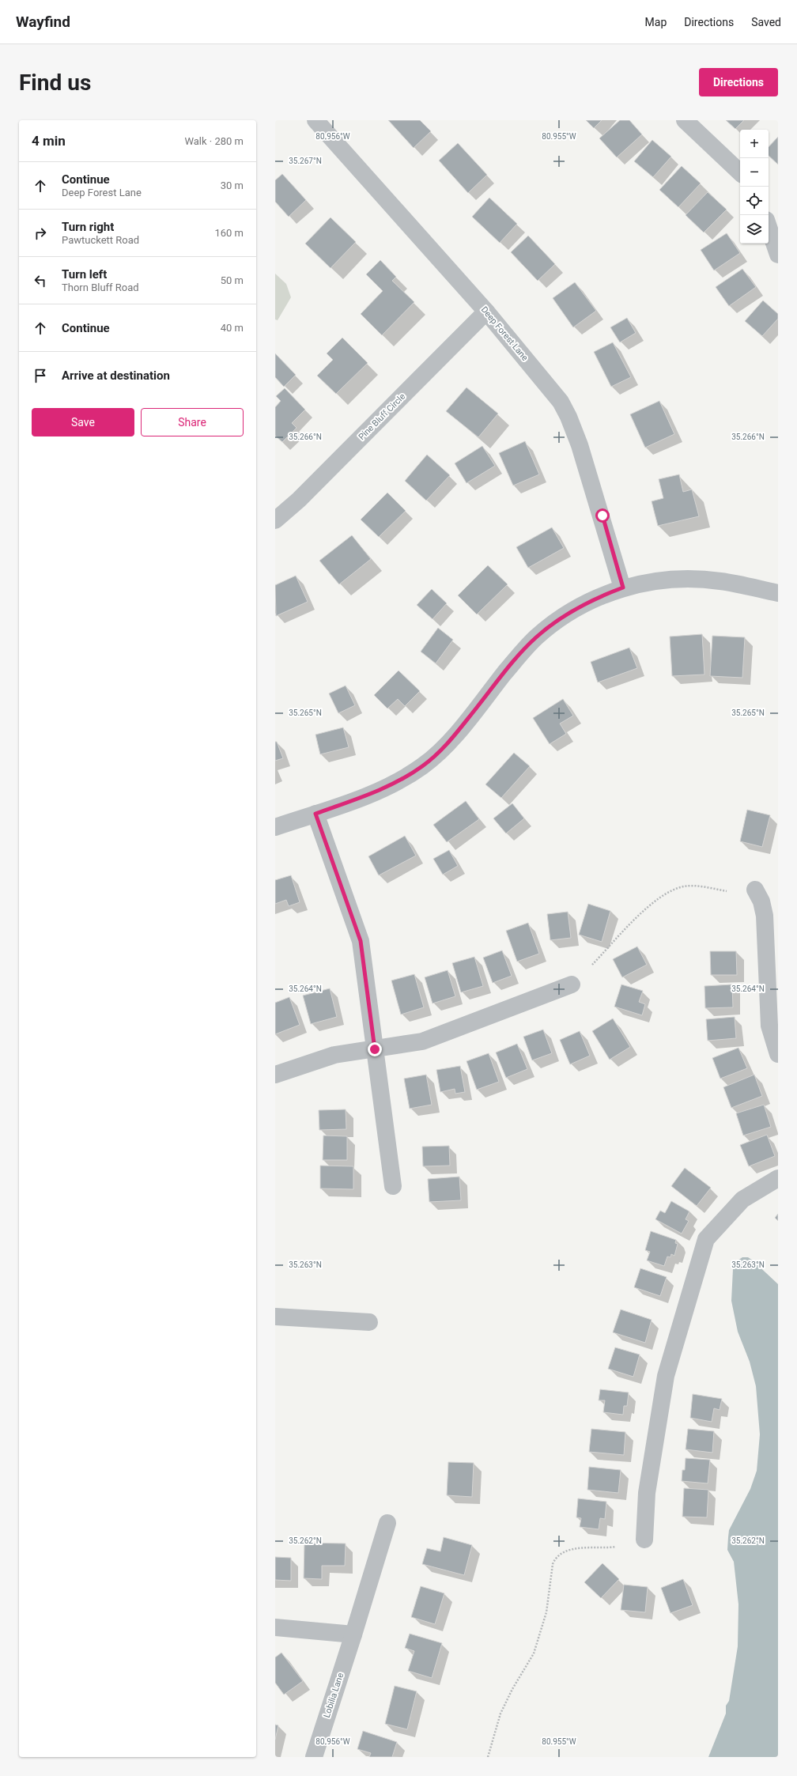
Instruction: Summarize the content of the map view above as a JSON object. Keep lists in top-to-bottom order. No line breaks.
{"streets":{"street":["Deep Forest Lane","Pine Bluff Circle","Lobilia Lane"]},"crossings":[["Deep Forest Lane","Pine Bluff Circle"]],"page":{"header":"Wayfind","nav":["Map","Directions","Saved"],"buttons":["Directions",["Save","Share"]],"title":"Find us","heading":["4 min","Walk · 280 m"],"map_buttons":["+","−"],"list":[["Continue","Deep Forest Lane","30 m"],["Turn right","Pawtuckett Road","160 m"],["Turn left","Thorn Bluff Road","50 m"],["Continue","40 m"],"Arrive at destination"]},"coordinates":["80.956°W","80.955°W","35.267°N","35.266°N","35.265°N","35.264°N","35.263°N","35.262°N"]}
